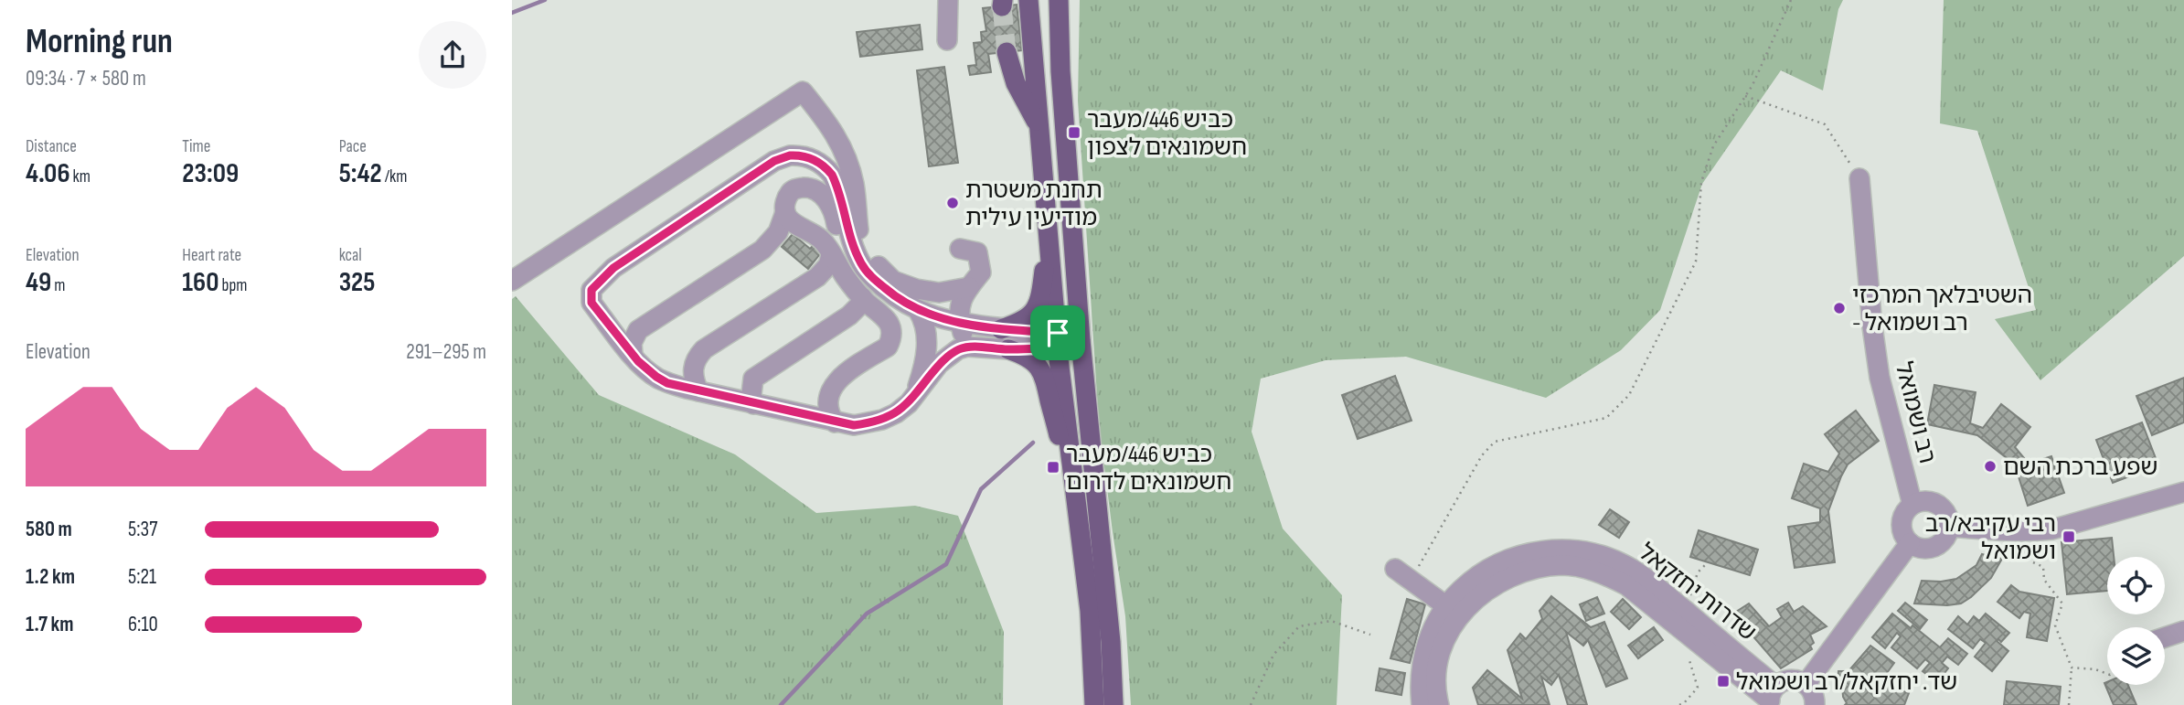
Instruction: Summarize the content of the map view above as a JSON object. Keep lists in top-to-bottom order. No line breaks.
{"streets":{"street":["רב ושמואל","שדרות יחזקאל"]},"places":{"transit":["כביש 446/מעבר חשמונאים לצפון","כביש 446/מעבר חשמונאים לדרום","רבי עקיבא/רב ושמואל","שד. יחזקאל/רב ושמואל"],"other":["תחנת משטרת מודיעין עילית","השטיבלאך המרכזי - רב ושמואל","שפע ברכת השם"]},"page":{"heading":["Morning run","09:34 · 7 × 580 m"],"stats":[["Distance","4.06 km"],["Time","23:09"],["Pace","5:42 /km"],["Elevation","49 m"],["Heart rate","160 bpm"],["kcal","325"]],"chart":["Elevation","291–295 m"],"list":[{"name":"580 m","note":"5:37"},{"name":"1.2 km","note":"5:21"},{"name":"1.7 km","note":"6:10"}]}}
